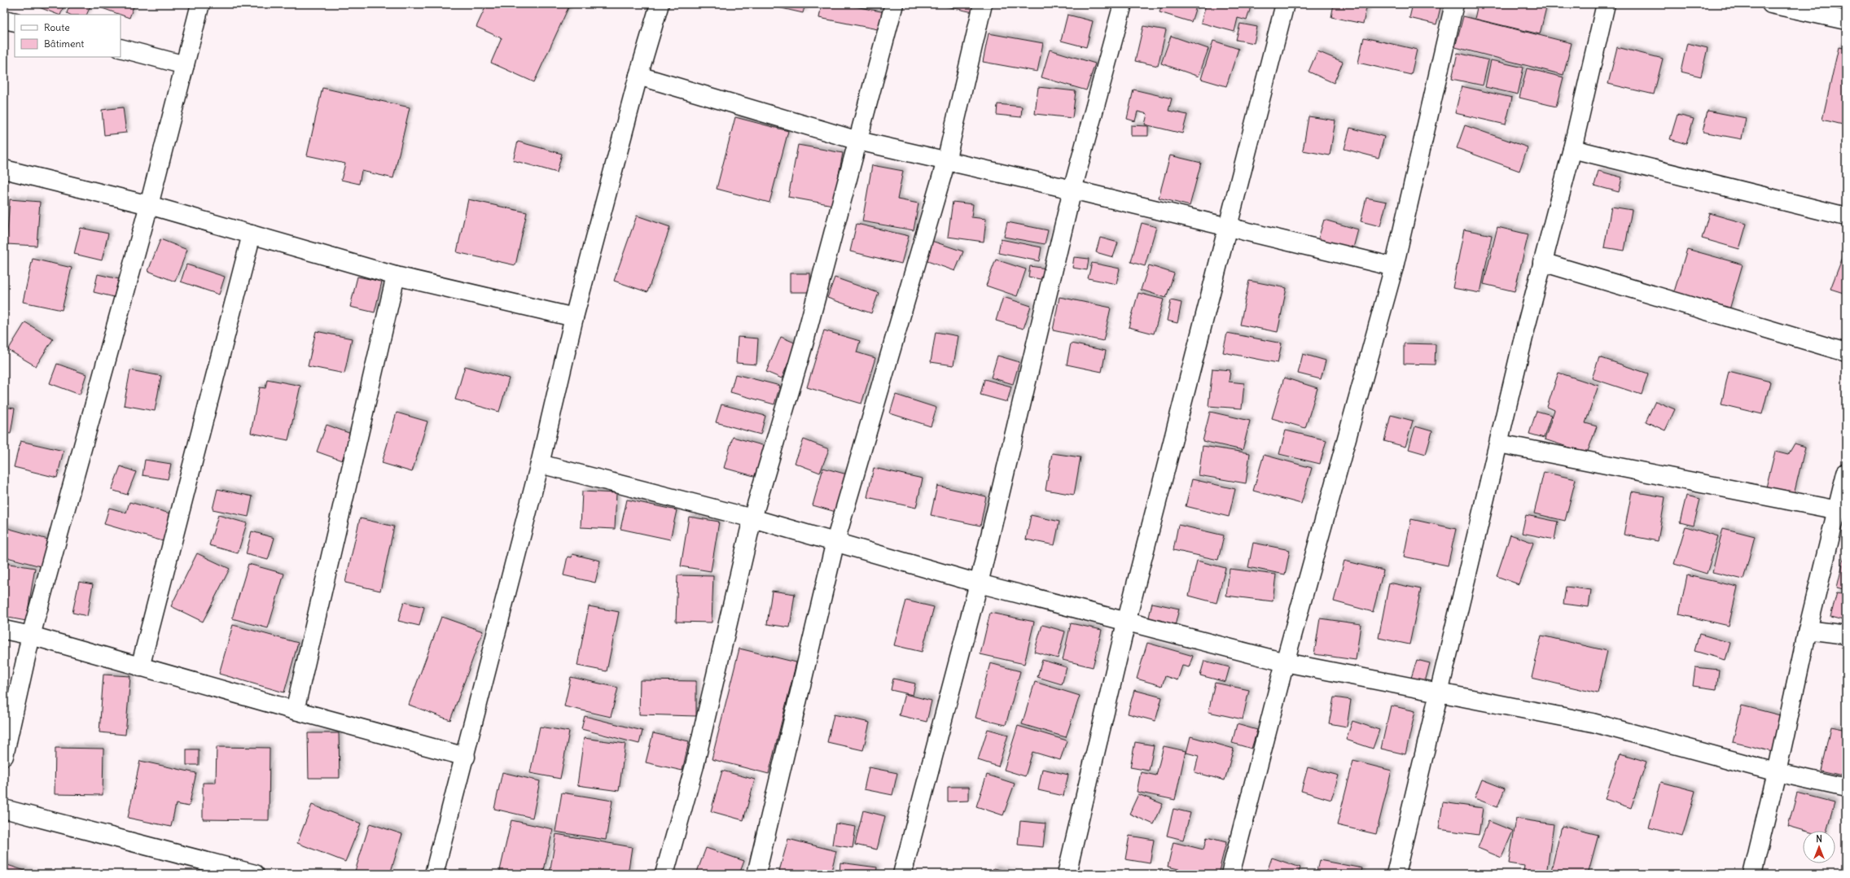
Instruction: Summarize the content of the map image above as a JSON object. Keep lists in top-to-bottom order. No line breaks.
{"legend":["Route","Bâtiment"],"north":"top"}
